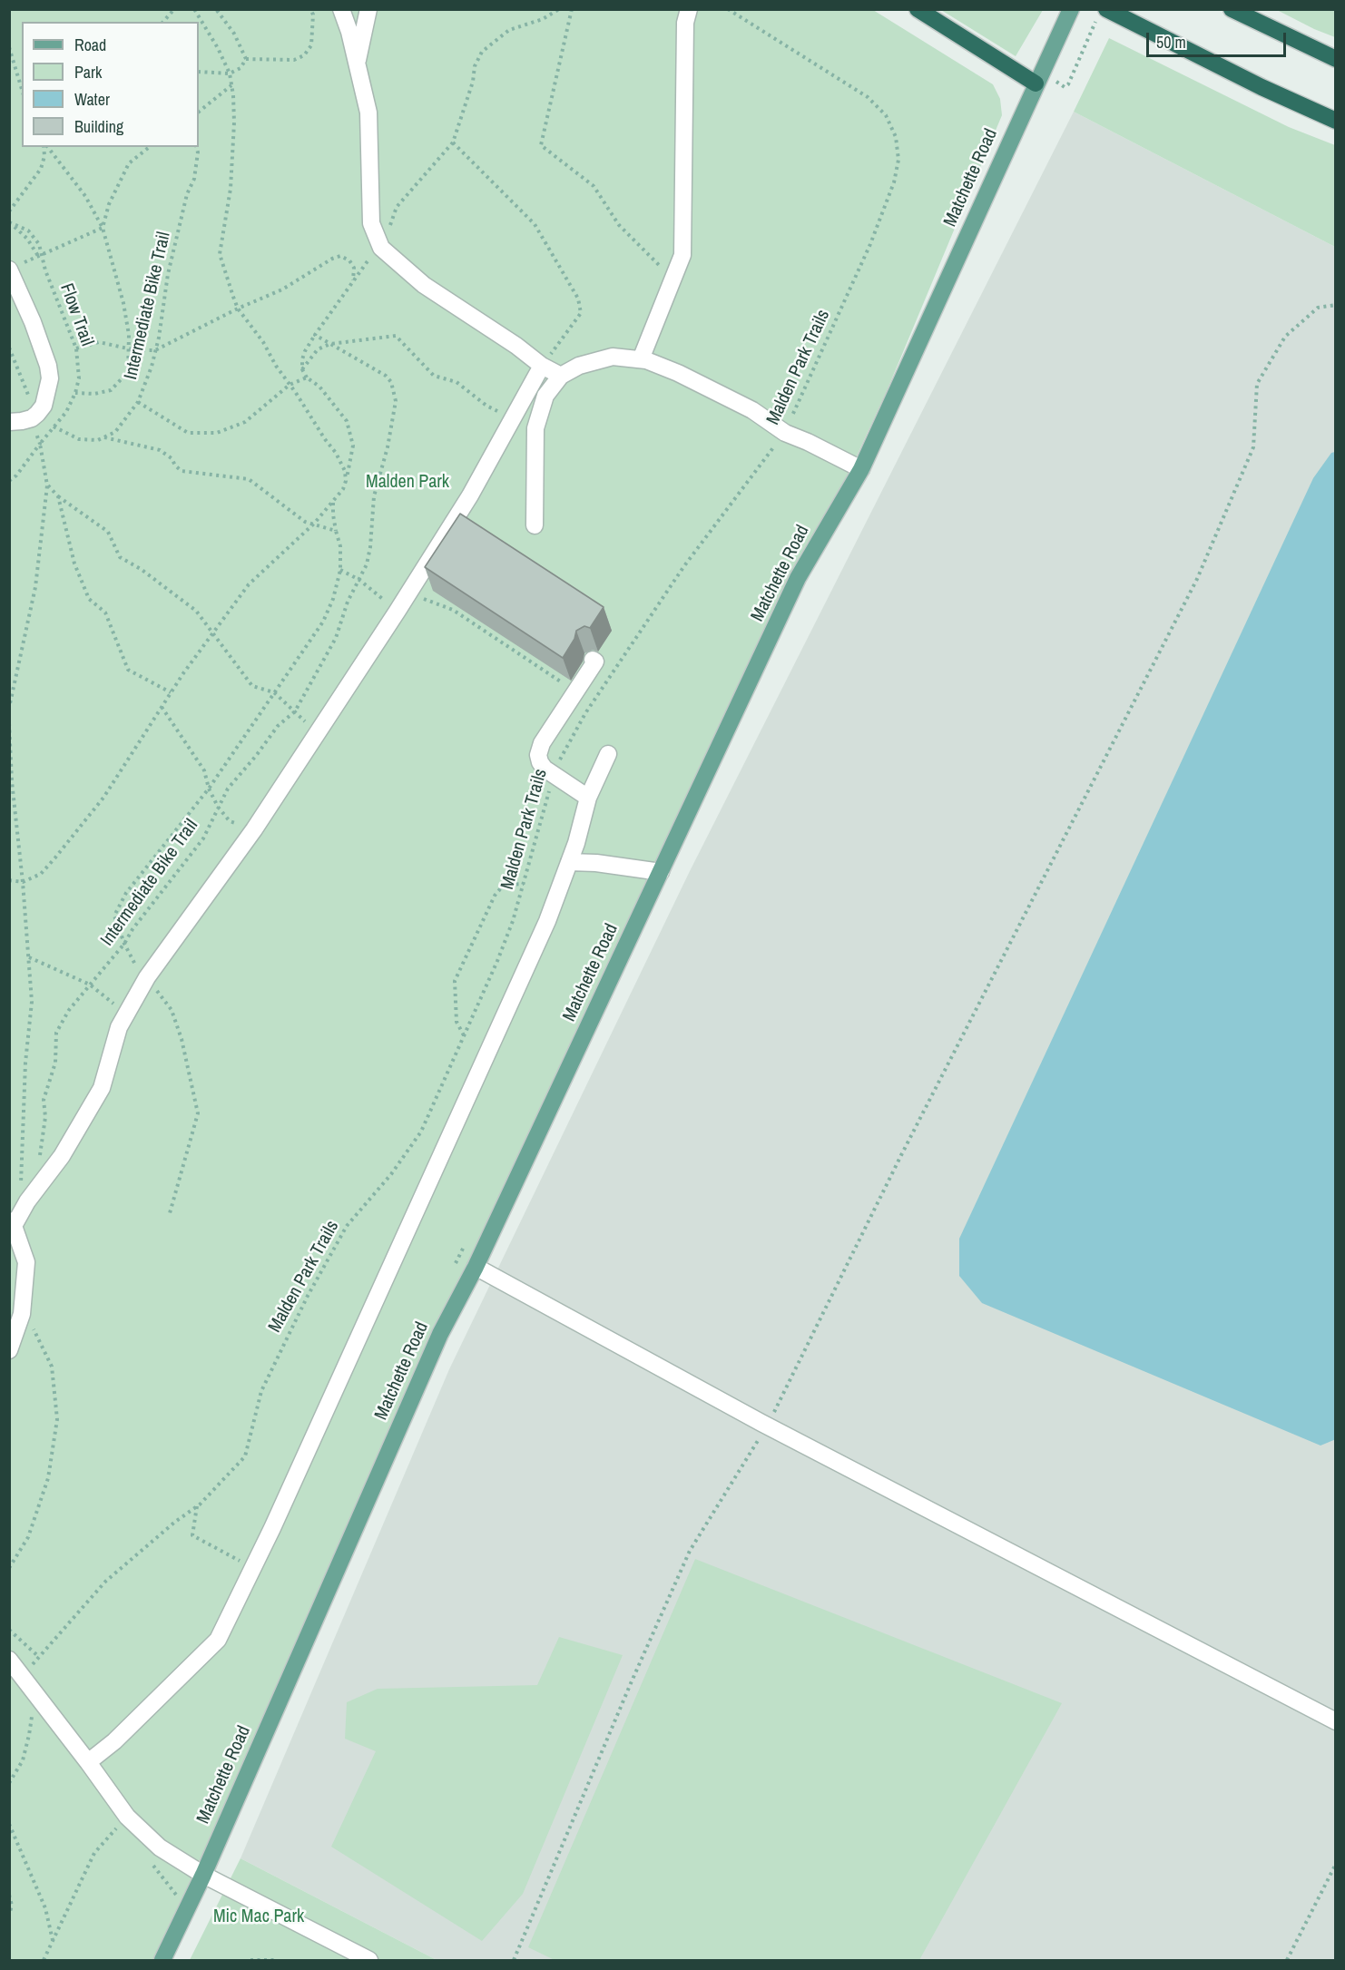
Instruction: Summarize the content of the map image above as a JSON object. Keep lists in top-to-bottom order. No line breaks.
{"streets":{"main road":["Matchette Road"],"path":["Intermediate Bike Trail","Flow Trail","Malden Park Trails"]},"parks":["Malden Park","Mic Mac Park"],"legend":["Road","Park","Water","Building"],"scale_bar":"50 m"}
